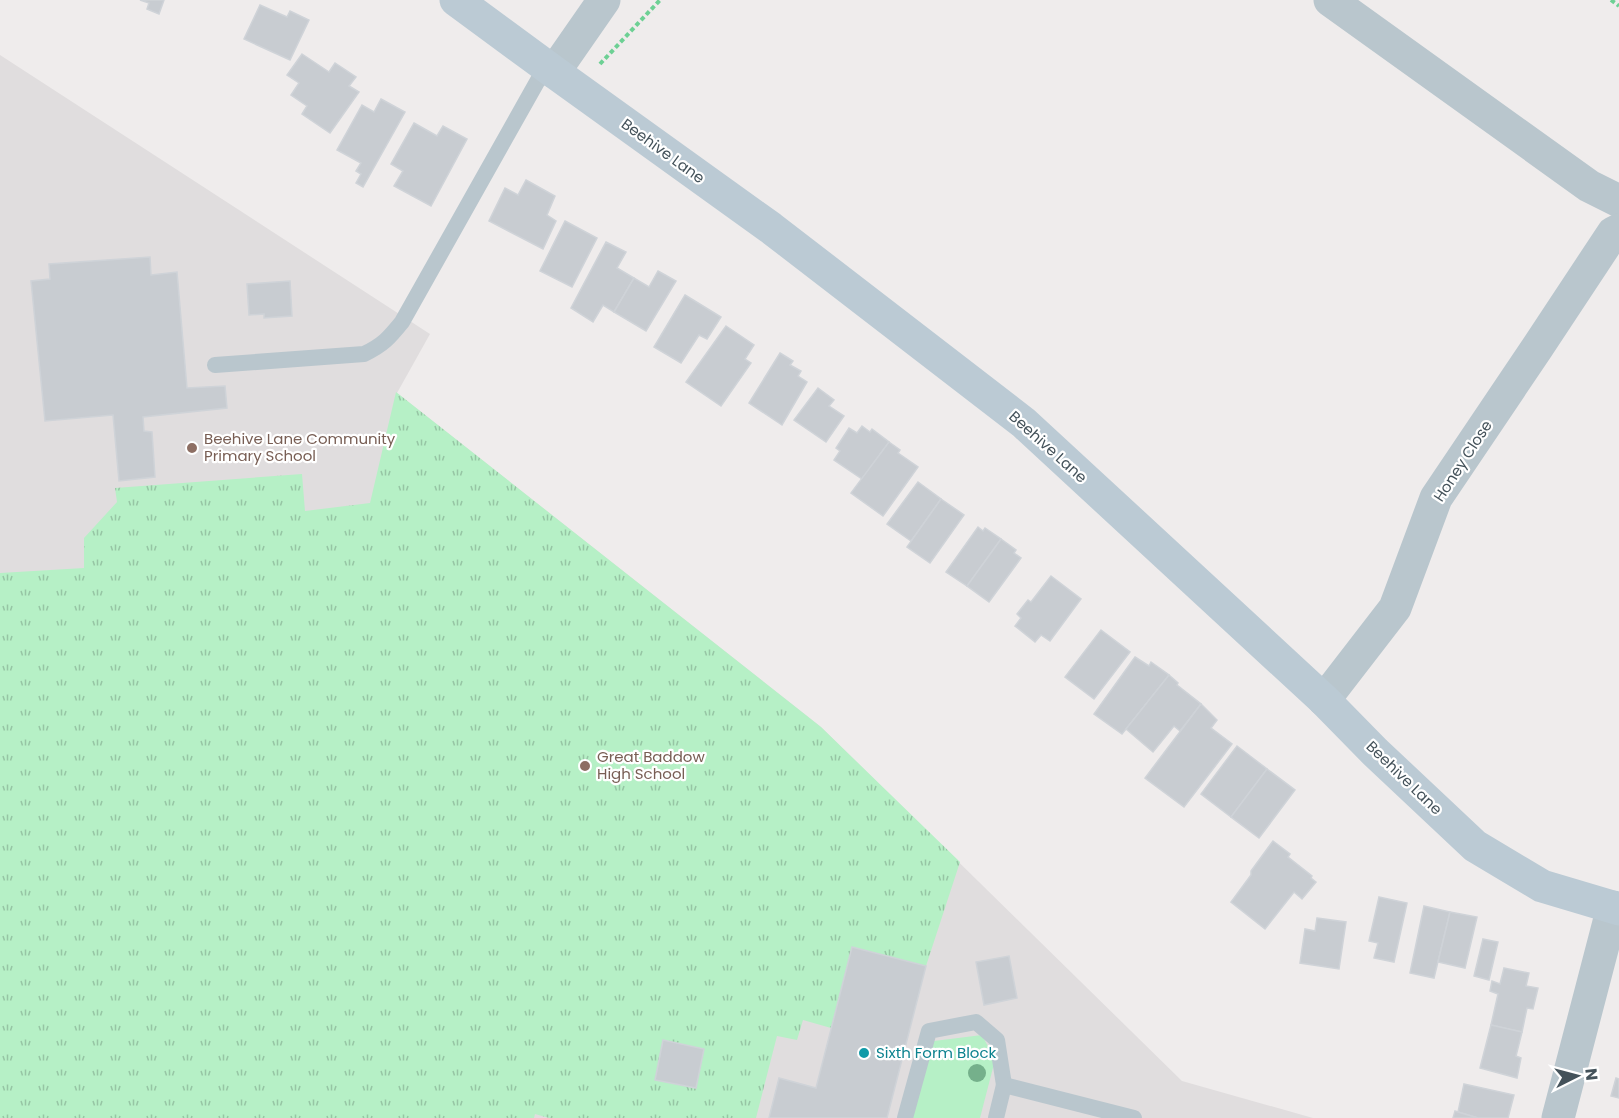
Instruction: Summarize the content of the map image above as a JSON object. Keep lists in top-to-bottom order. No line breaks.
{"streets":{"main road":["Beehive Lane"],"street":["Honey Close"]},"crossings":[["Beehive Lane","Honey Close"]],"places":["Beehive Lane Community Primary School","Great Baddow High School","Sixth Form Block"],"north":"right"}
